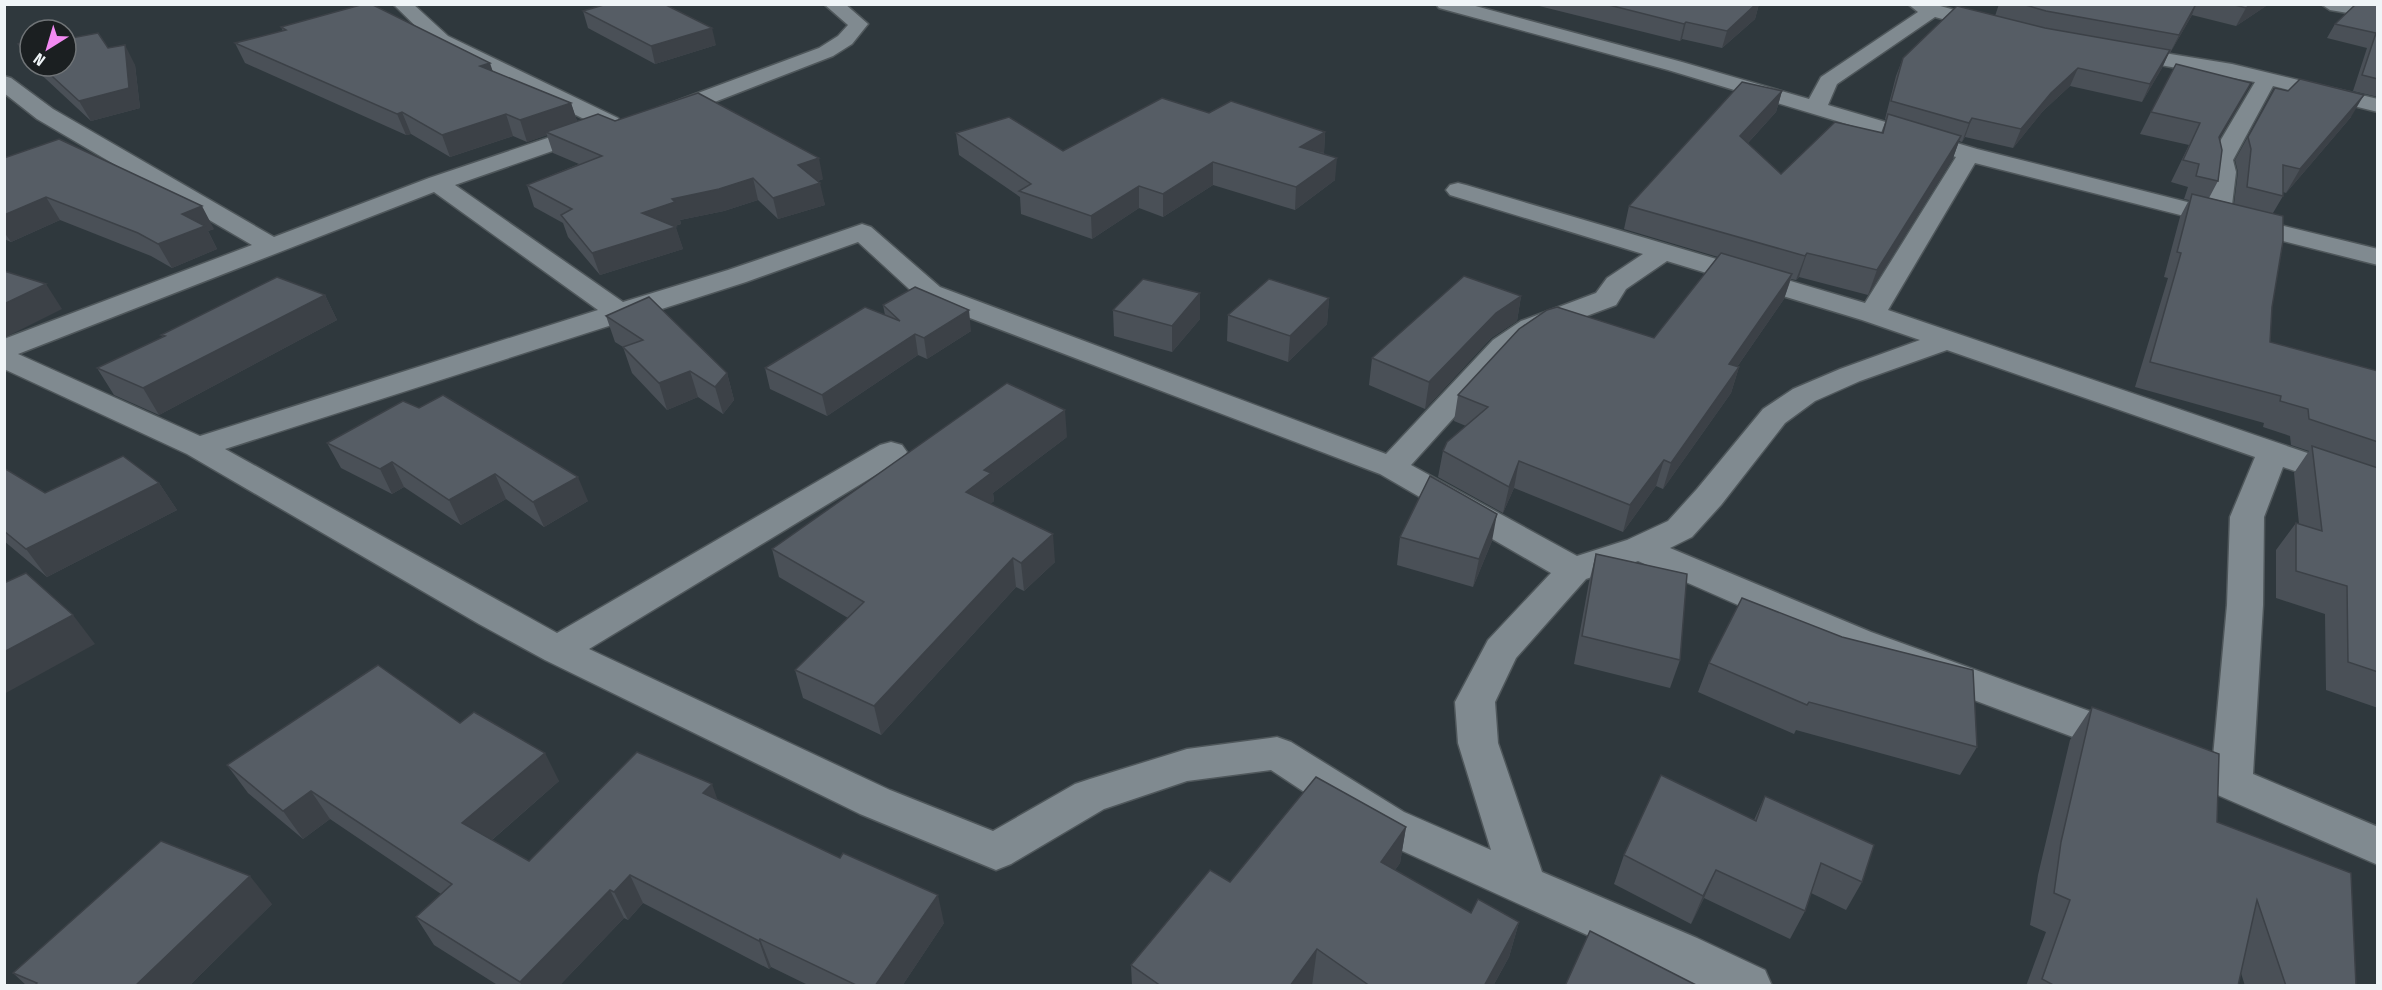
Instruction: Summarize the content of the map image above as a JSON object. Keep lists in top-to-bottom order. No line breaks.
{"north":"bottom left"}
